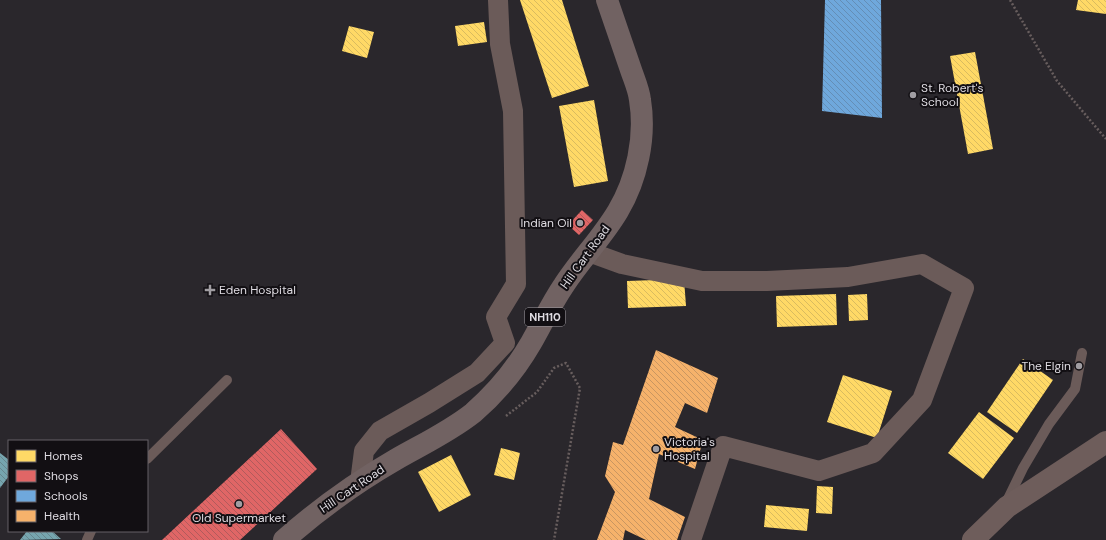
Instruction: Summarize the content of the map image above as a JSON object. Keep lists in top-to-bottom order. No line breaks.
{"streets":{"highway":["Hill Cart Road","NH110"]},"places":{"other":["St. Robert's School","Indian Oil","The Elgin","Victoria's Hospital","Old Supermarket"],"health":["Eden Hospital"]},"legend":["Homes","Shops","Schools","Health"]}
